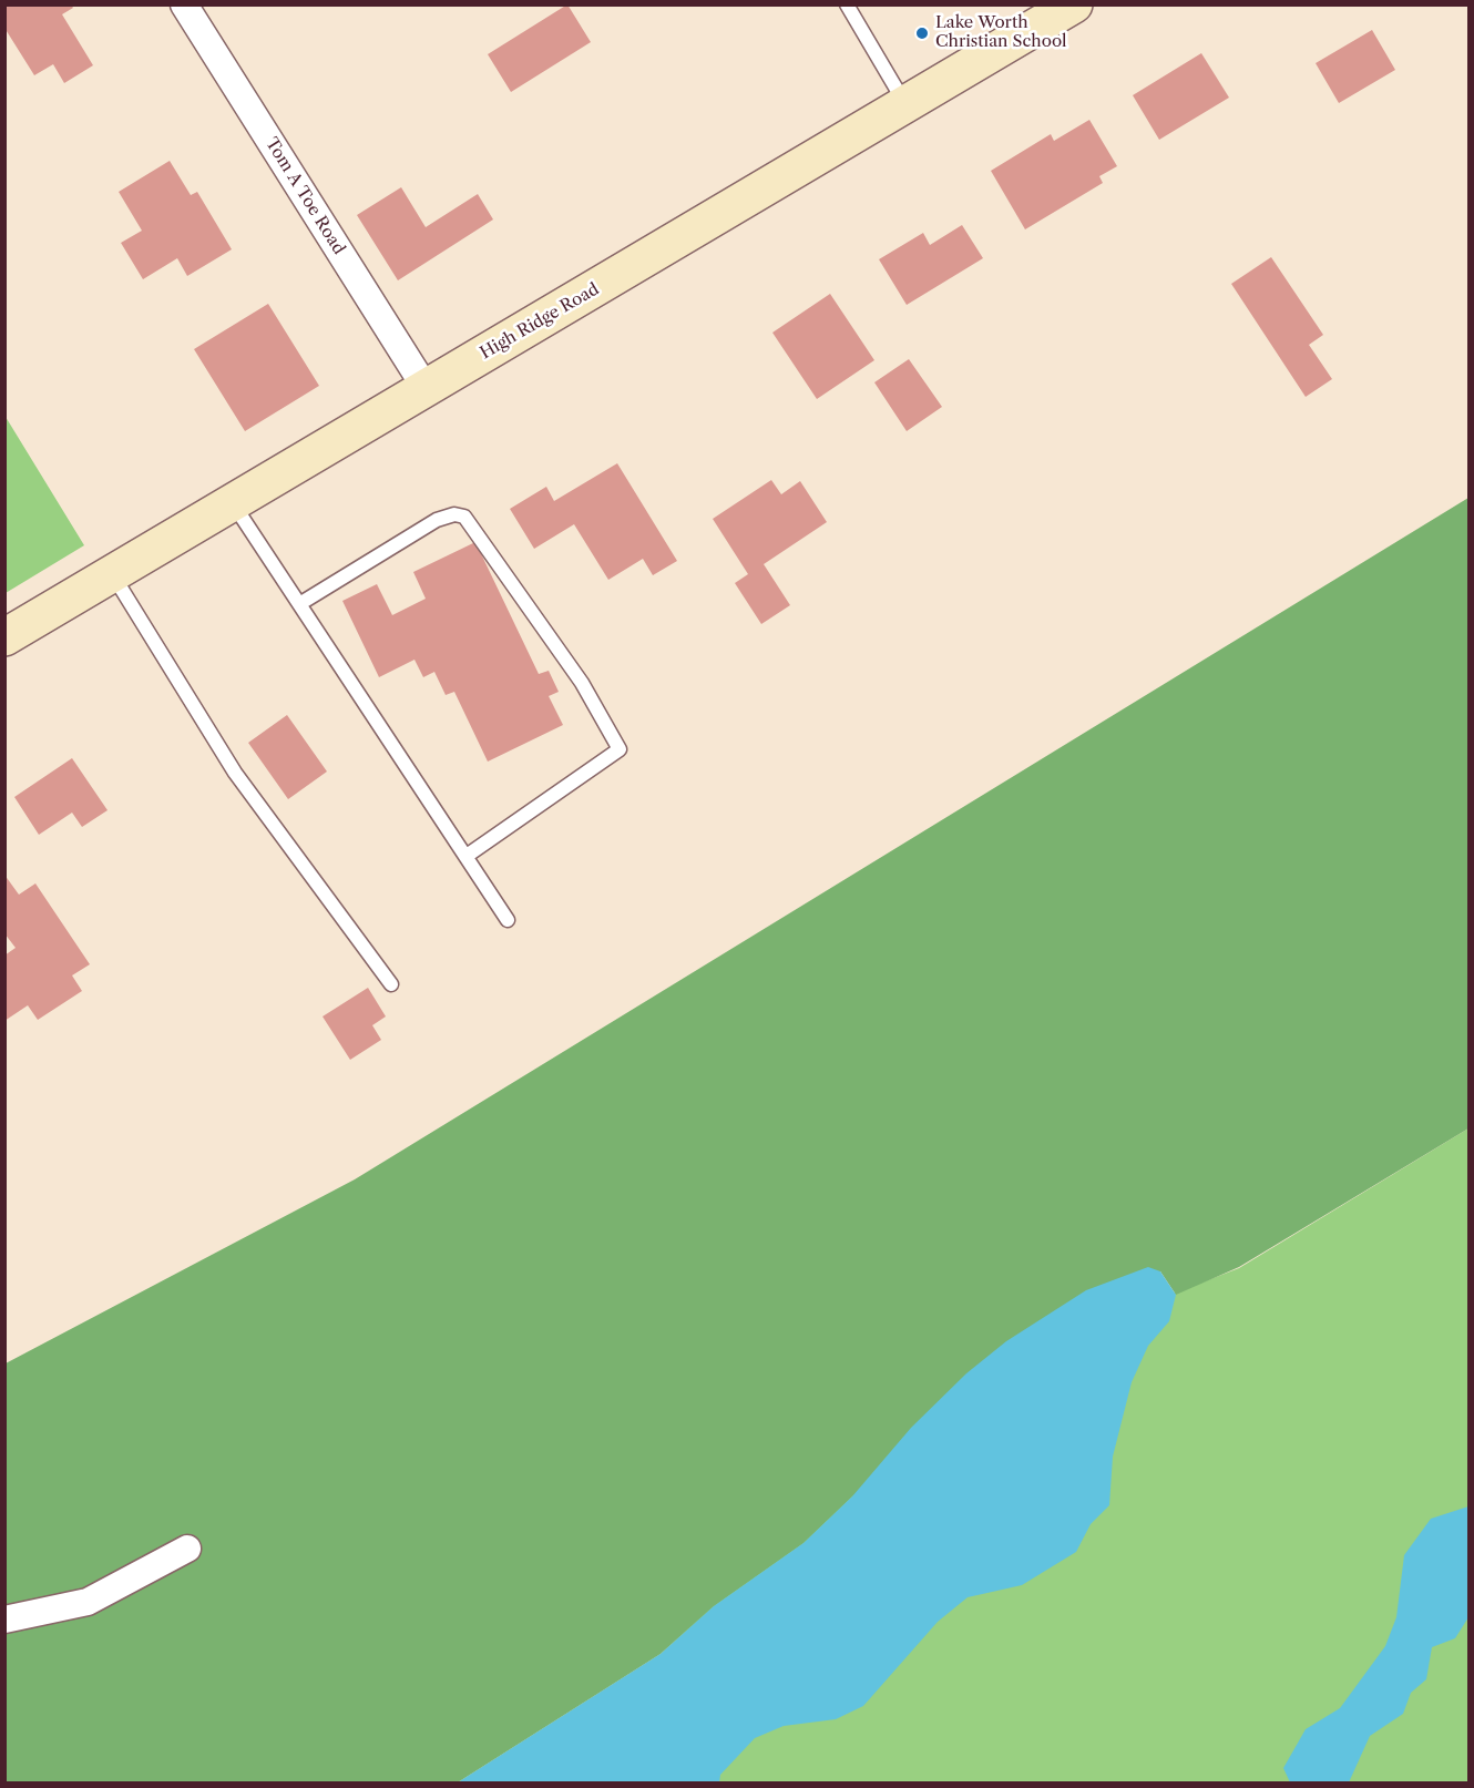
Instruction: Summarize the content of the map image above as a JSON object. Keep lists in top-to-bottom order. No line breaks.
{"streets":{"street":["Tom A Toe Road","High Ridge Road"]},"crossings":[["Tom A Toe Road","High Ridge Road"]],"places":["Lake Worth Christian School"]}
